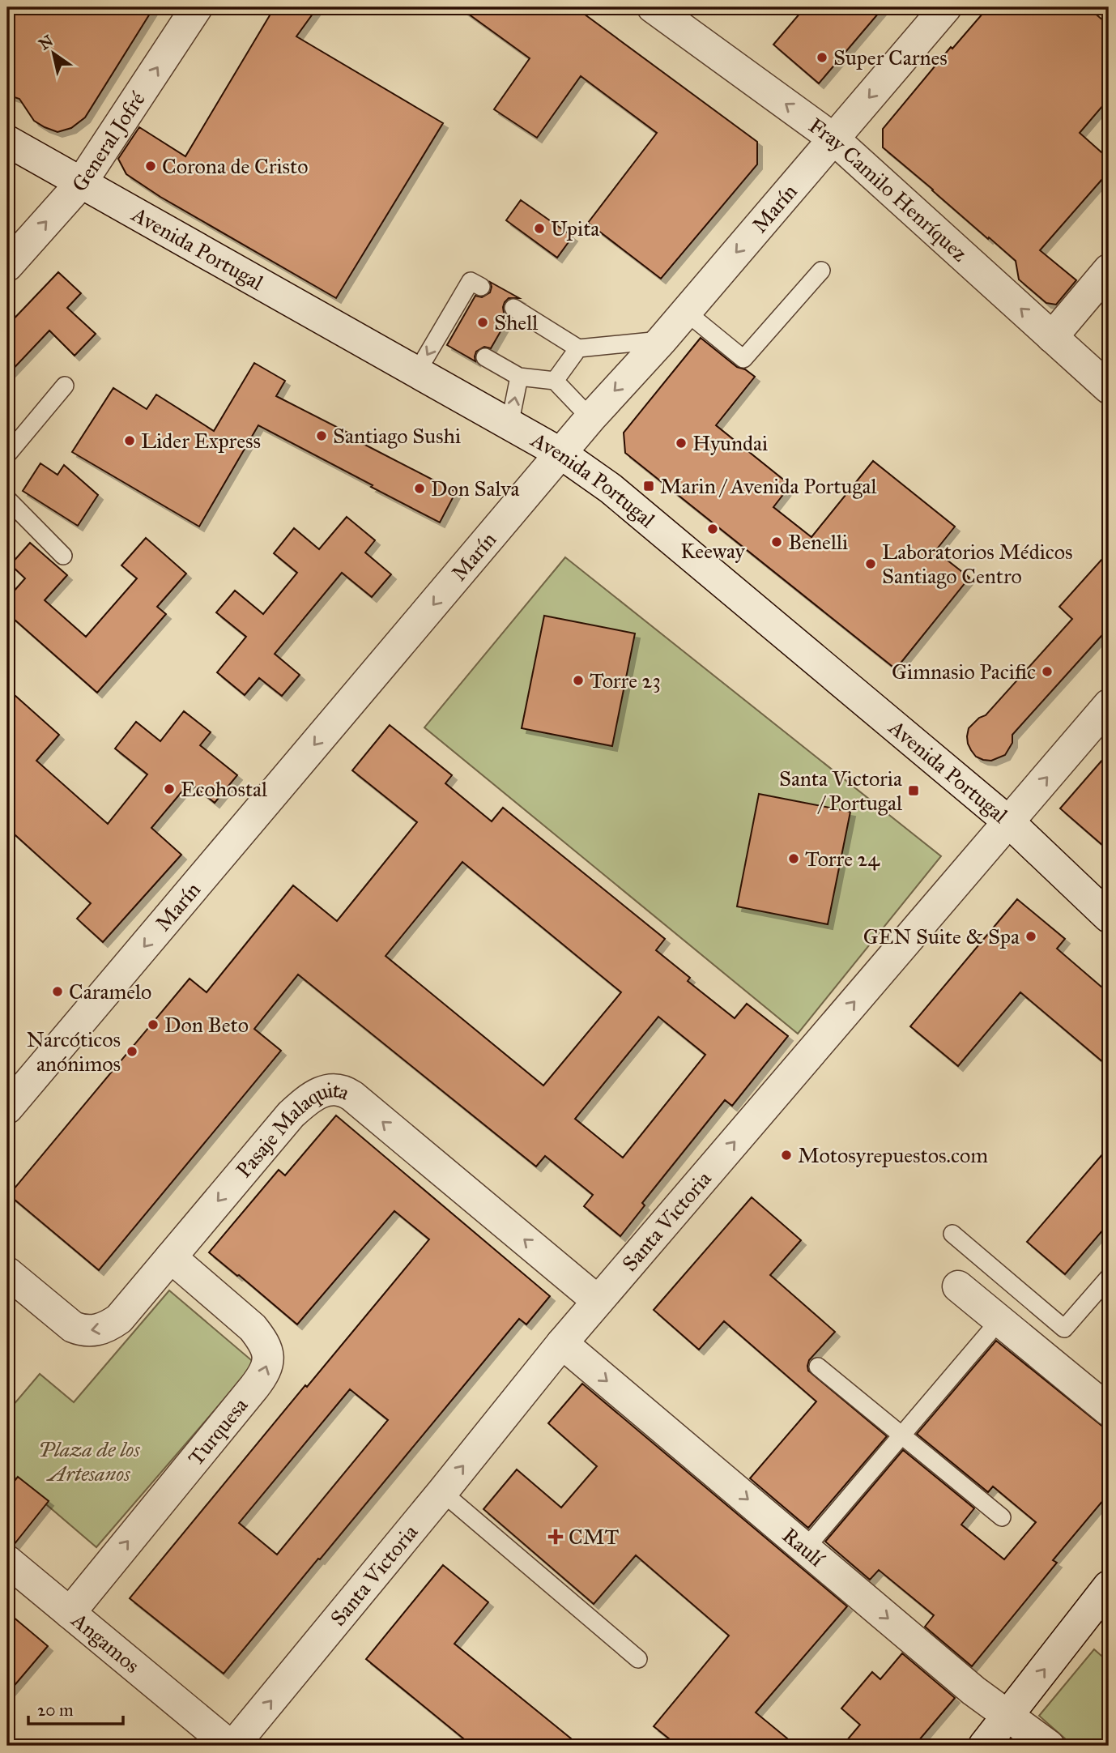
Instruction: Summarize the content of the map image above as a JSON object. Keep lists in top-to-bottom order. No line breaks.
{"streets":{"street":["General Jofré","Fray Camilo Henríquez","Marín","Avenida Portugal","Pasaje Malaquita","Santa Victoria","Turquesa","Raulí","Angamos"]},"crossings":[["General Jofré","Avenida Portugal"],["Fray Camilo Henríquez","Marín"],["Marín","Avenida Portugal"],["Avenida Portugal","Santa Victoria"],["Pasaje Malaquita","Santa Victoria"],["Pasaje Malaquita","Turquesa"],["Santa Victoria","Raulí"],["Santa Victoria","Angamos"],["Turquesa","Angamos"]],"one_way":["General Jofré","Fray Camilo Henríquez","Marín","Santa Victoria","Raulí"],"parks":["Plaza de los Artesanos"],"places":{"other":["Super Carnes","Corona de Cristo","Upita","Shell","Santiago Sushi","Lider Express","Hyundai","Don Salva","Keeway","Benelli","Laboratorios Médicos Santiago Centro","Gimnasio Pacific","Torre 23","Ecohostal","Torre 24","GEN Suite & Spa","Caramelo","Don Beto","Narcóticos anónimos","Motosyrepuestos.com"],"transit":["Marin / Avenida Portugal","Santa Victoria / Portugal"],"health":["CMT"]},"scale_bar":"20 m","north":"top left"}
